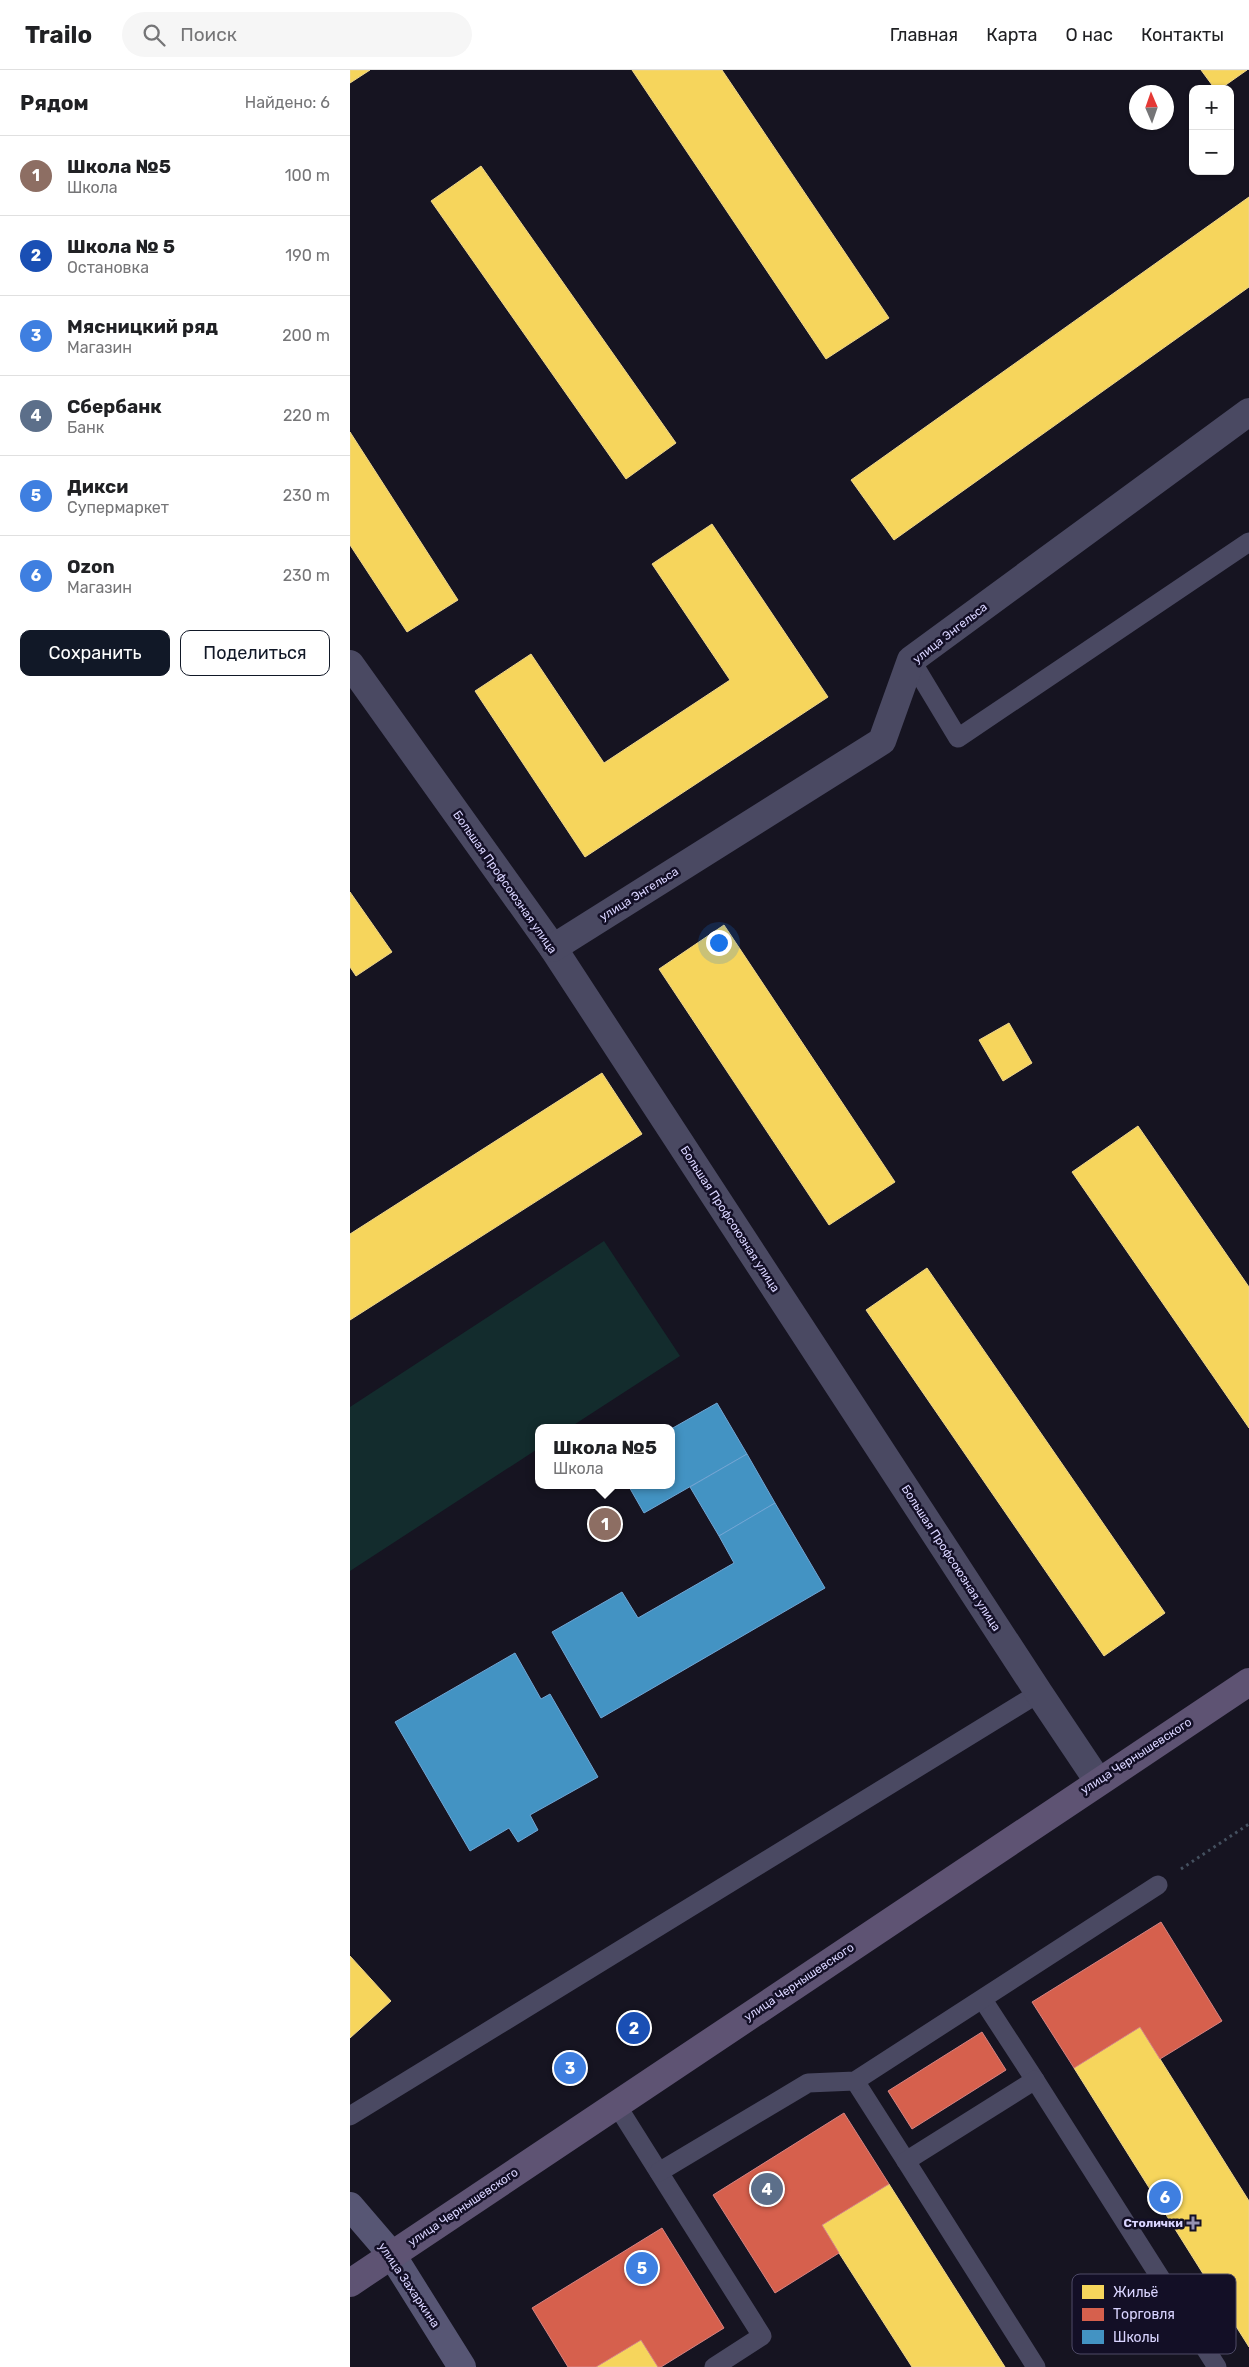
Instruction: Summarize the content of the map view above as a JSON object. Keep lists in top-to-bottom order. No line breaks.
{"streets":{"main road":["улица Чернышевского"],"street":["улица Энгельса","Большая Профсоюзная улица","улица Захаркина"]},"crossings":[["улица Энгельса","Большая Профсоюзная улица"],["Большая Профсоюзная улица","улица Чернышевского"],["улица Чернышевского","улица Захаркина"]],"places":{"health":["Столички"]},"legend":["Жильё","Торговля","Школы"],"north":"top","page":{"header":"Trailo","search":"Поиск","nav":["Главная","Карта","О нас","Контакты"],"heading":["Рядом","Найдено: 6"],"map_buttons":["+","−"],"list":[{"mark":"1","name":"Школа №5","note":"Школа","value":"100 m"},{"mark":"2","name":"Школа № 5","note":"Остановка","value":"190 m"},{"mark":"3","name":"Мясницкий ряд","note":"Магазин","value":"200 m"},{"mark":"4","name":"Сбербанк","note":"Банк","value":"220 m"},{"mark":"5","name":"Дикси","note":"Супермаркет","value":"230 m"},{"mark":"6","name":"Ozon","note":"Магазин","value":"230 m"}],"buttons":["Сохранить","Поделиться"],"popup":["Школа №5","Школа"],"pins":["1","2","3","4","6","5"]}}
